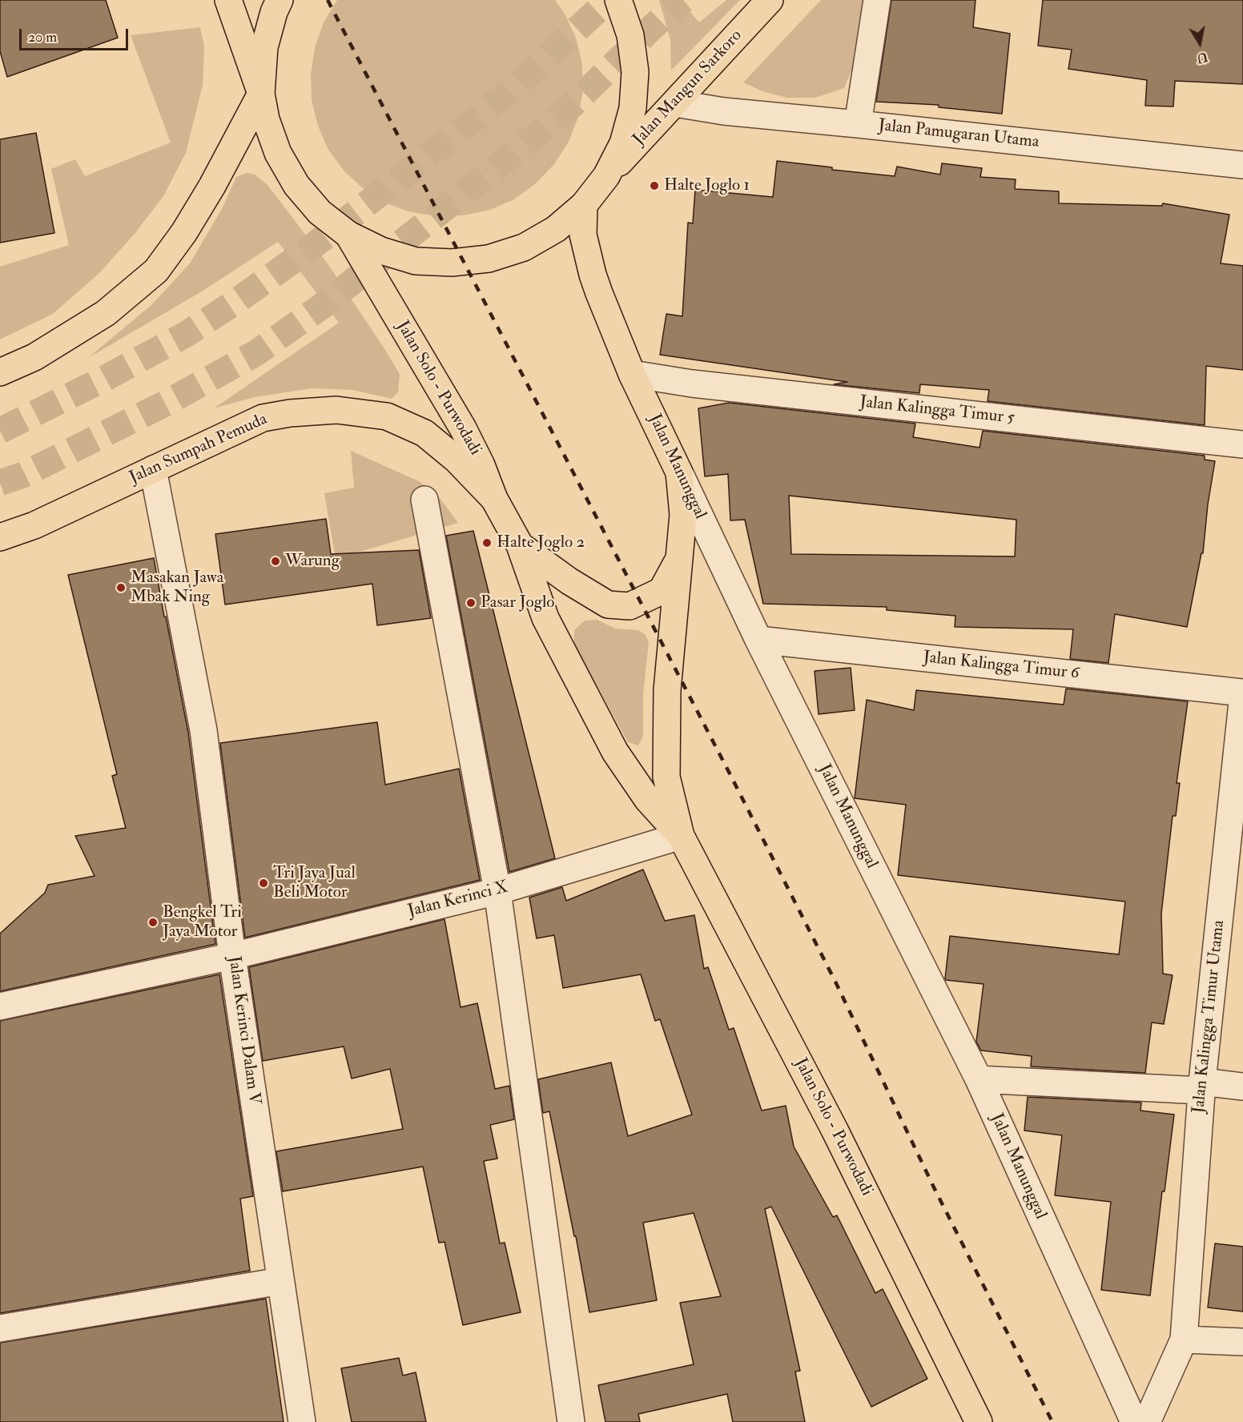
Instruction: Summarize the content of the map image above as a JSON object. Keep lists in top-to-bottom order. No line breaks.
{"streets":{"main road":["Jalan Mangun Sarkoro","Jalan Solo - Purwodadi","Jalan Sumpah Pemuda","Jalan Manunggal"],"street":["Jalan Pamugaran Utama","Jalan Kalingga Timur 5","Jalan Kalingga Timur 6","Jalan Kerinci X","Jalan Kalingga Timur Utama","Jalan Kerinci Dalam V"]},"crossings":[["Jalan Mangun Sarkoro","Jalan Pamugaran Utama"],["Jalan Solo - Purwodadi","Jalan Sumpah Pemuda"],["Jalan Solo - Purwodadi","Jalan Manunggal"],["Jalan Solo - Purwodadi","Jalan Kerinci X"],["Jalan Kalingga Timur 5","Jalan Manunggal"],["Jalan Sumpah Pemuda","Jalan Kerinci Dalam V"],["Jalan Manunggal","Jalan Kalingga Timur 6"],["Jalan Kalingga Timur 6","Jalan Kalingga Timur Utama"],["Jalan Kerinci X","Jalan Kerinci Dalam V"]],"places":["Halte Joglo 1","Halte Joglo 2","Warung","Masakan Jawa Mbak Ning","Pasar Joglo","Tri Jaya Jual Beli Motor","Bengkel Tri Jaya Motor"],"scale_bar":"20 m","north":"bottom"}
